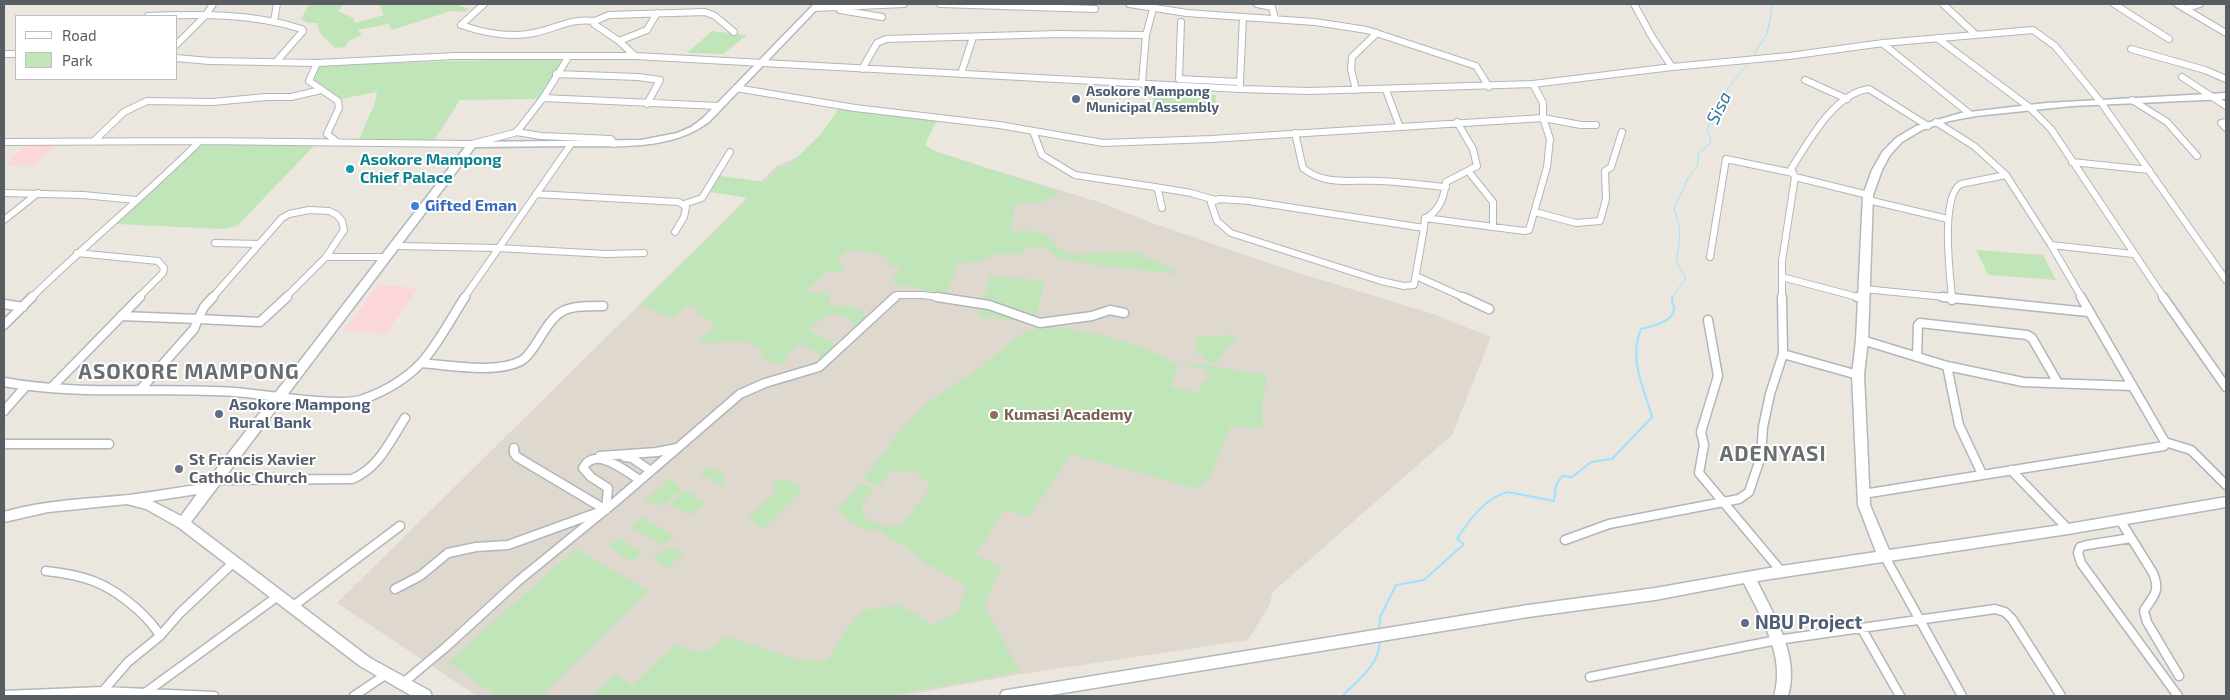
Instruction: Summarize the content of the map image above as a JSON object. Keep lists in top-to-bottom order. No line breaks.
{"districts":["ASOKORE MAMPONG","ADENYASI"],"water":["Sisa"],"places":["Asokore Mampong Municipal Assembly","Asokore Mampong Chief Palace","Gifted Eman","Asokore Mampong Rural Bank","Kumasi Academy","St Francis Xavier Catholic Church","NBU Project"],"legend":["Road","Park"]}
